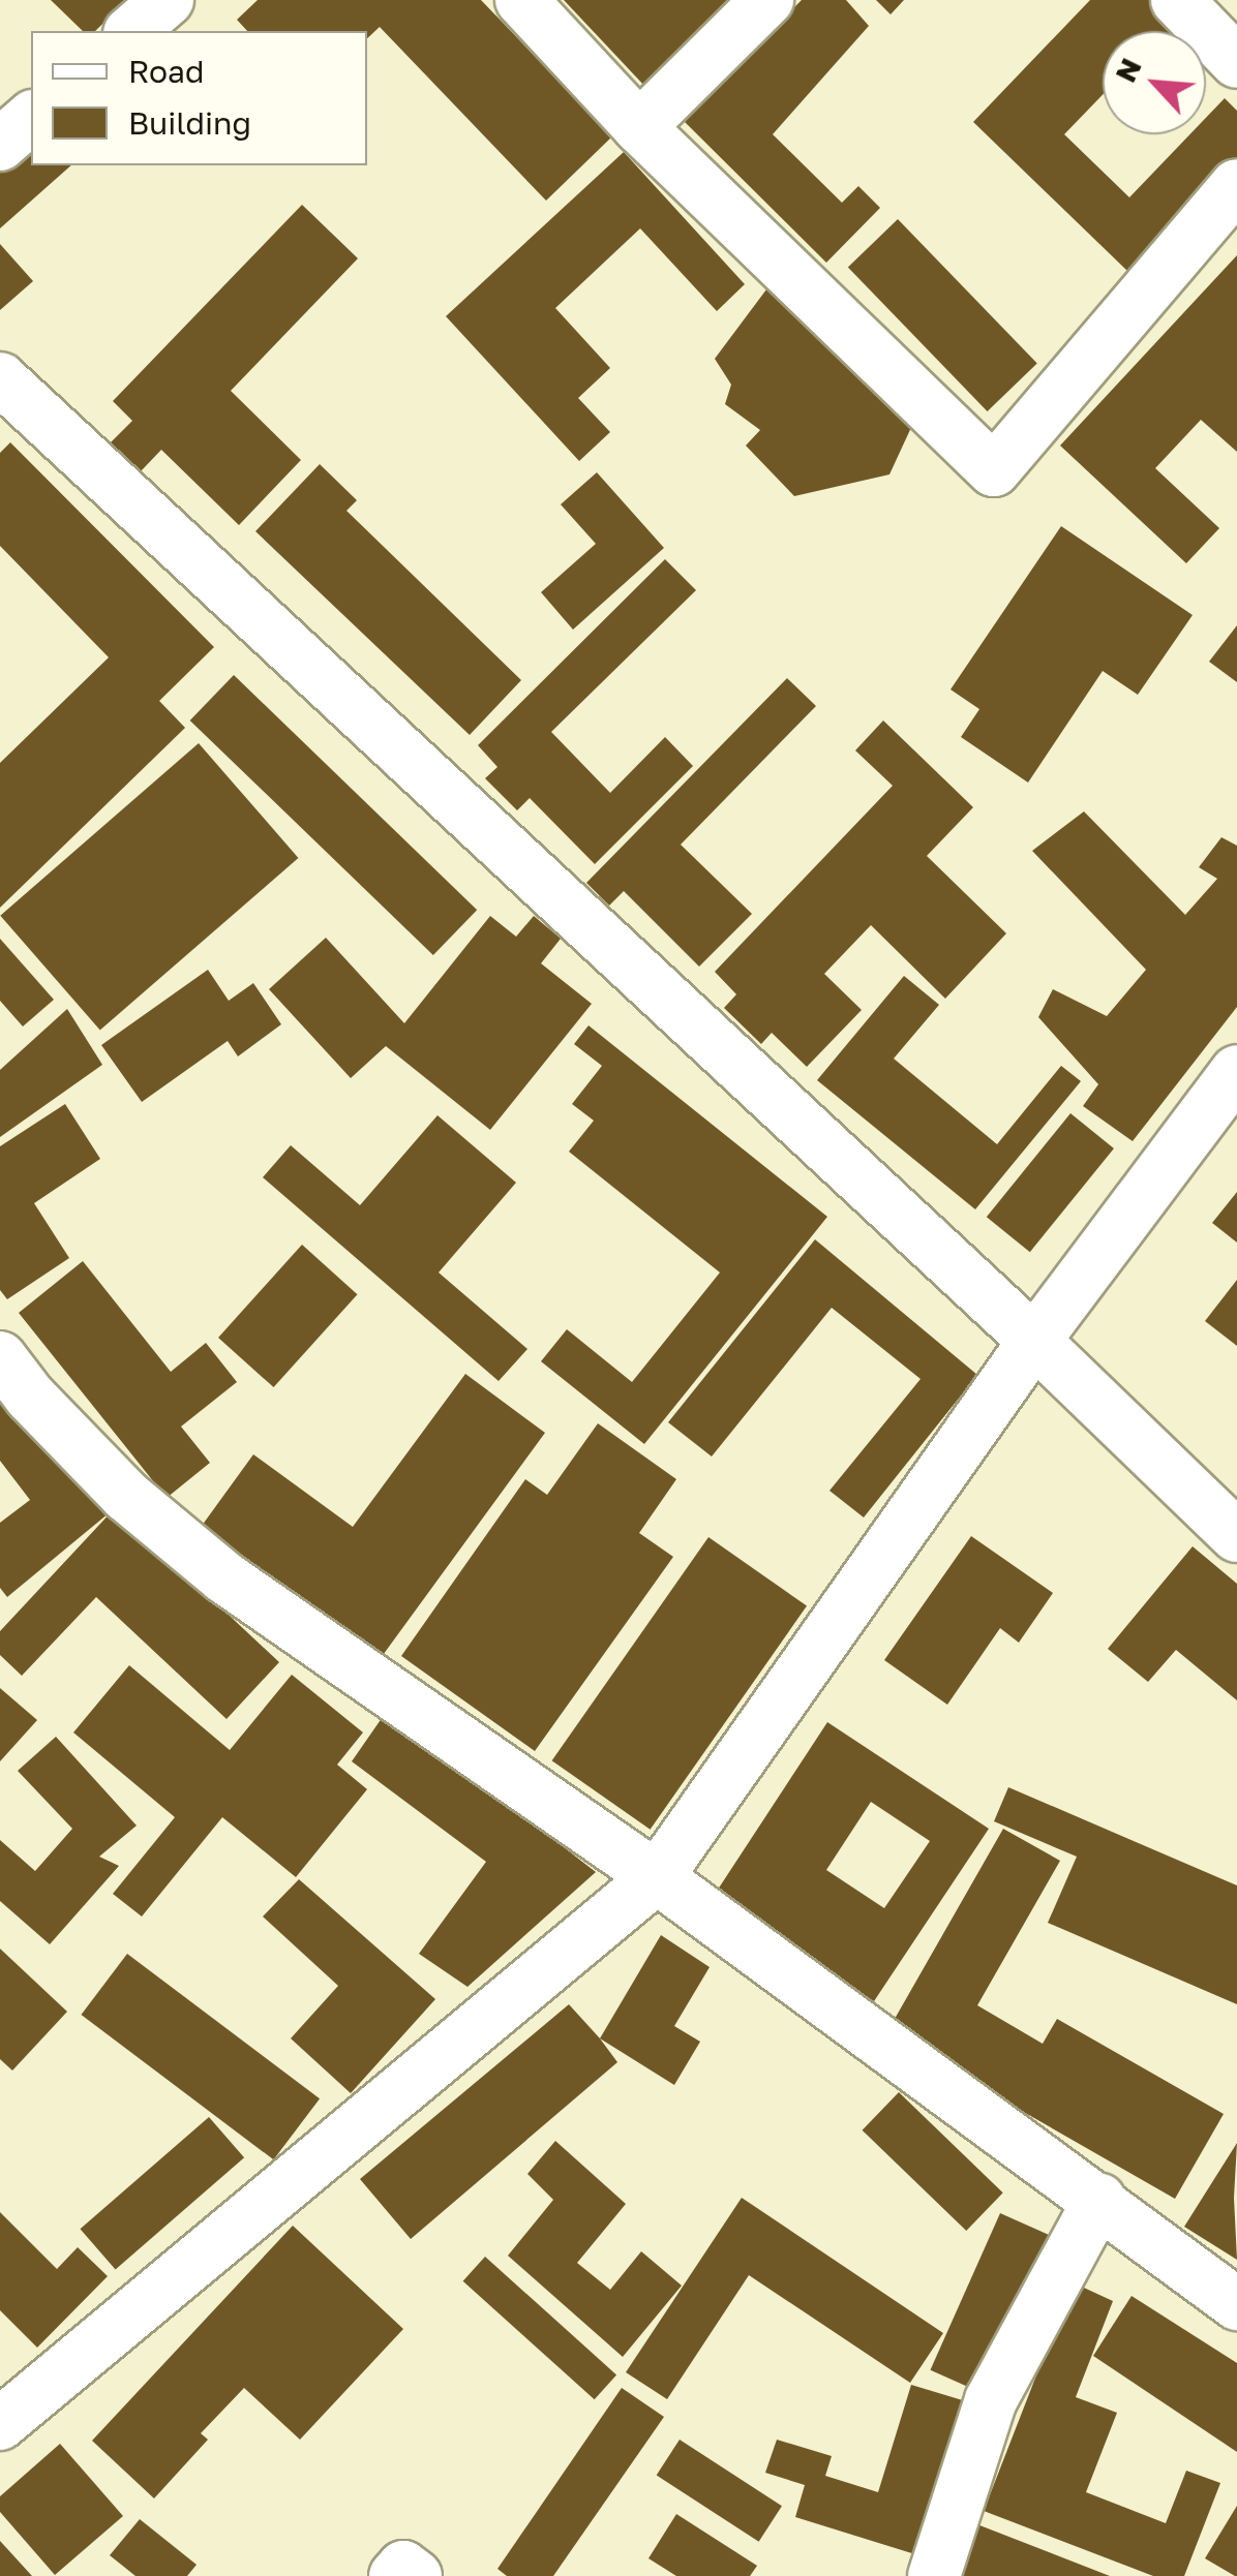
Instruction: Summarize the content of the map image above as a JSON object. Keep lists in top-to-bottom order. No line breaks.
{"legend":["Road","Building"],"north":"top left"}
